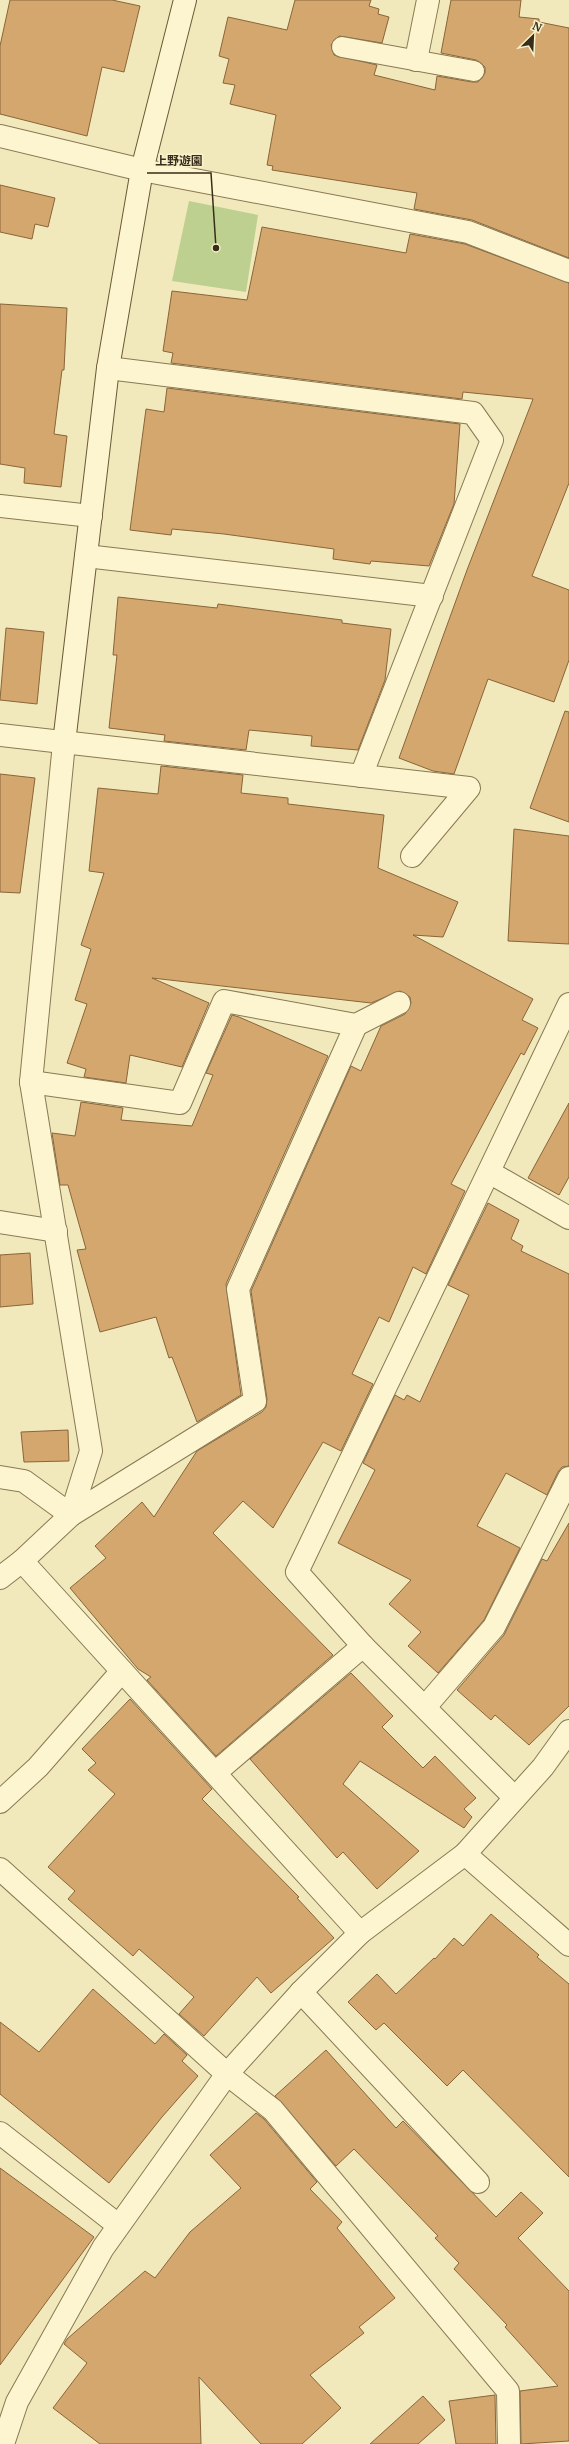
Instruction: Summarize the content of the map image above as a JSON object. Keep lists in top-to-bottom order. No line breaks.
{"places":["上野遊園"],"north":"top right"}
